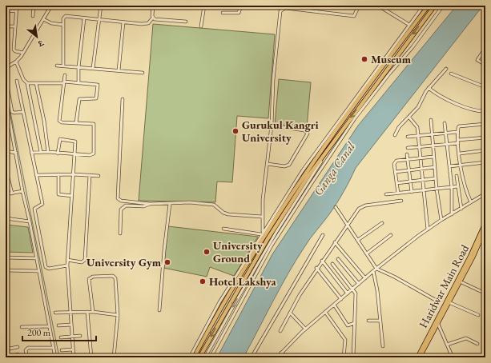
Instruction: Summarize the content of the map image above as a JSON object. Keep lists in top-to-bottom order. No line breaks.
{"streets":{"main road":["Haridwar Main Road"]},"water":["Ganga Canal"],"places":["Museum","Gurukul Kangri University","University Ground","University Gym","Hotel Lakshya"],"scale_bar":"200 m","north":"bottom right"}
